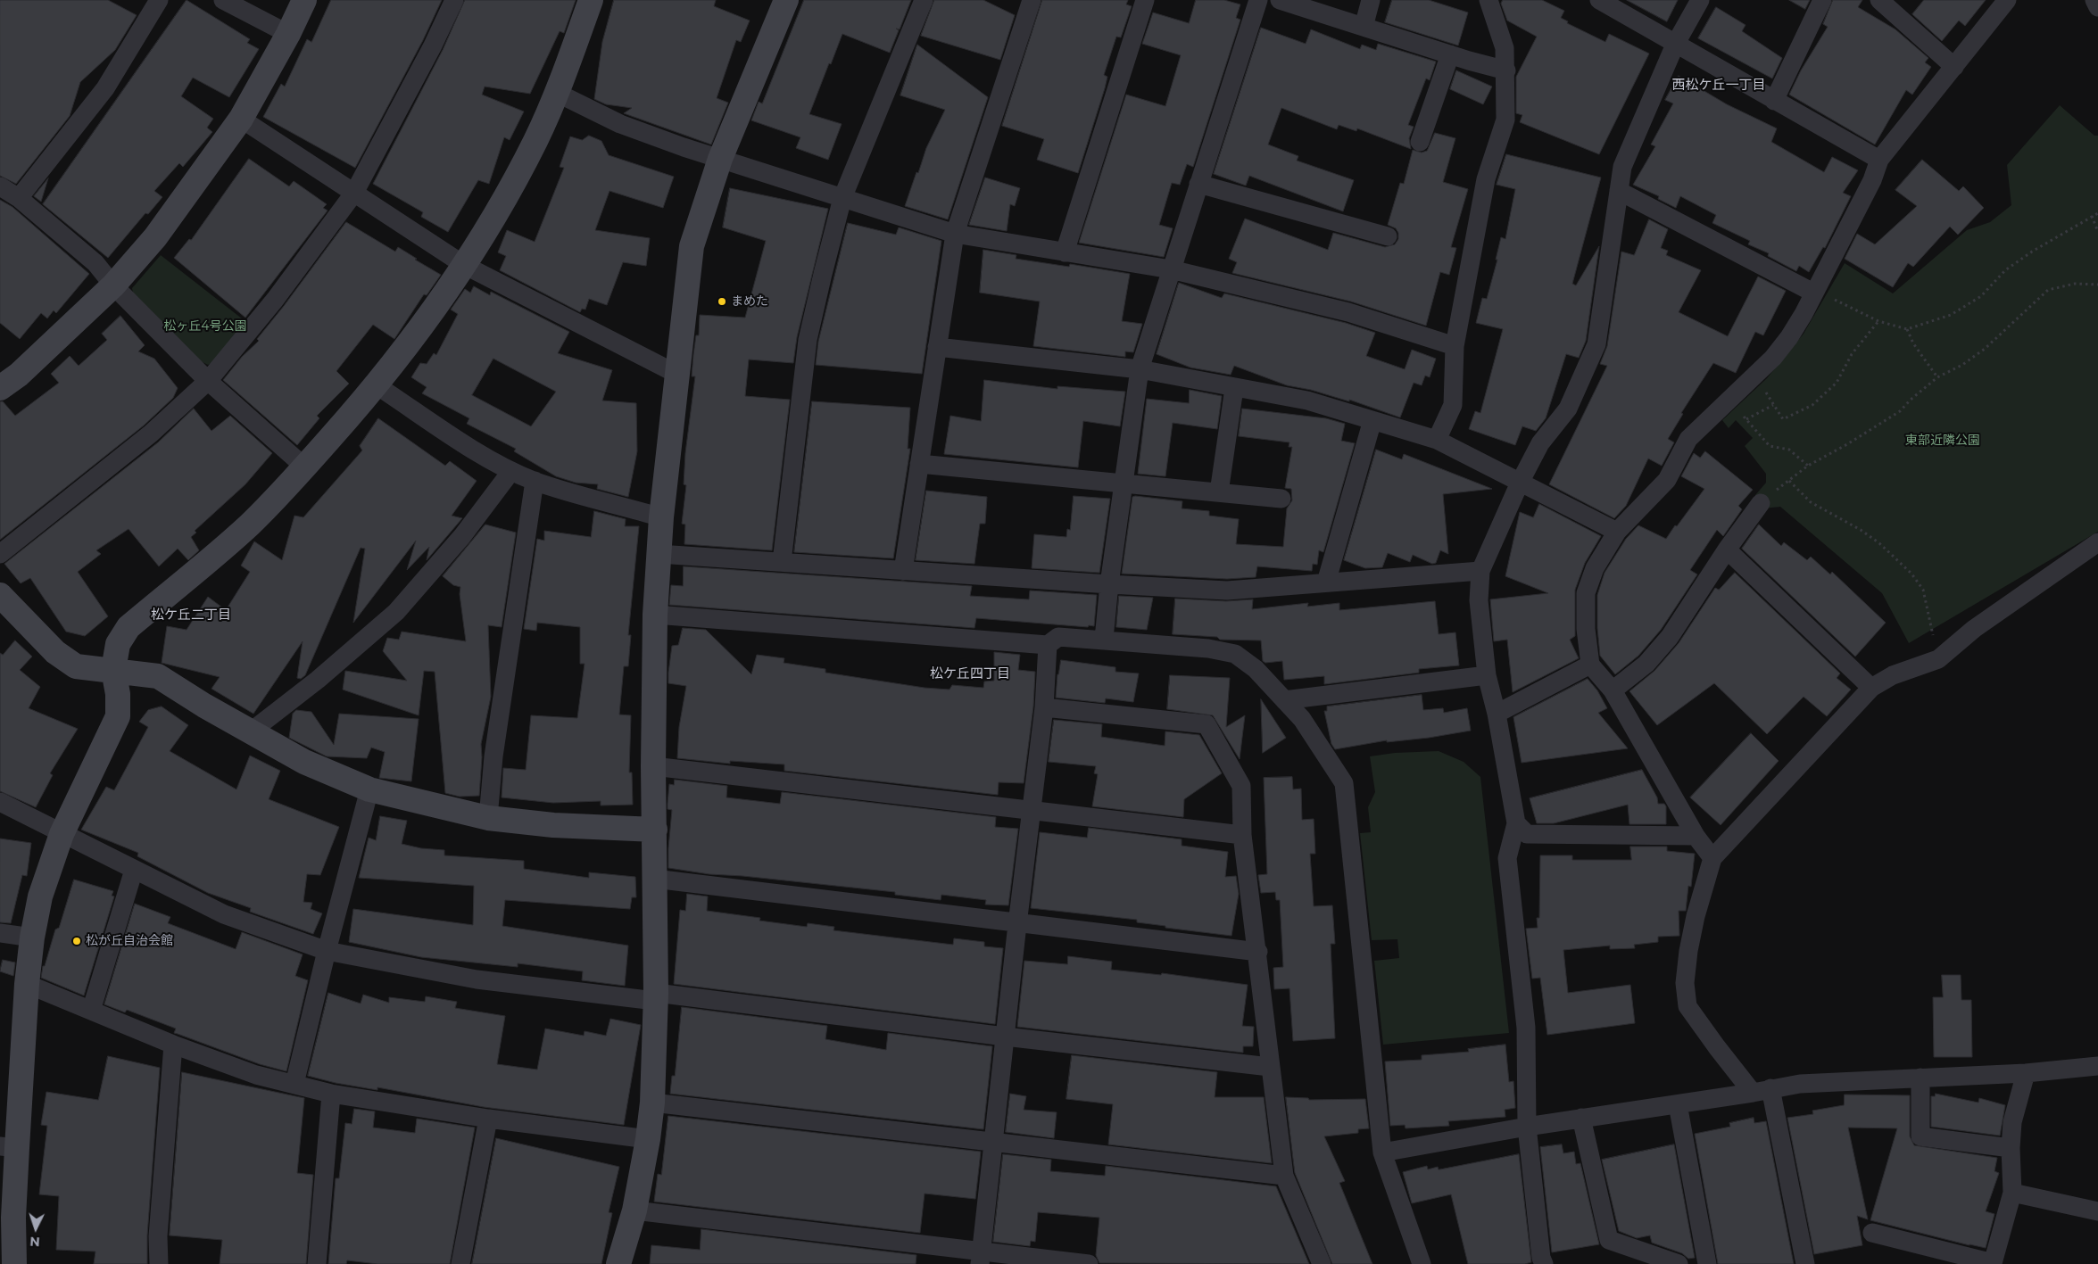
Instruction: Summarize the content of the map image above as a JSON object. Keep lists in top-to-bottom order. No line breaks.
{"districts":["西松ケ丘一丁目","松ケ丘二丁目","松ケ丘四丁目"],"parks":["松ヶ丘4号公園","東部近隣公園"],"places":["まめた","松が丘自治会館"],"north":"bottom"}
